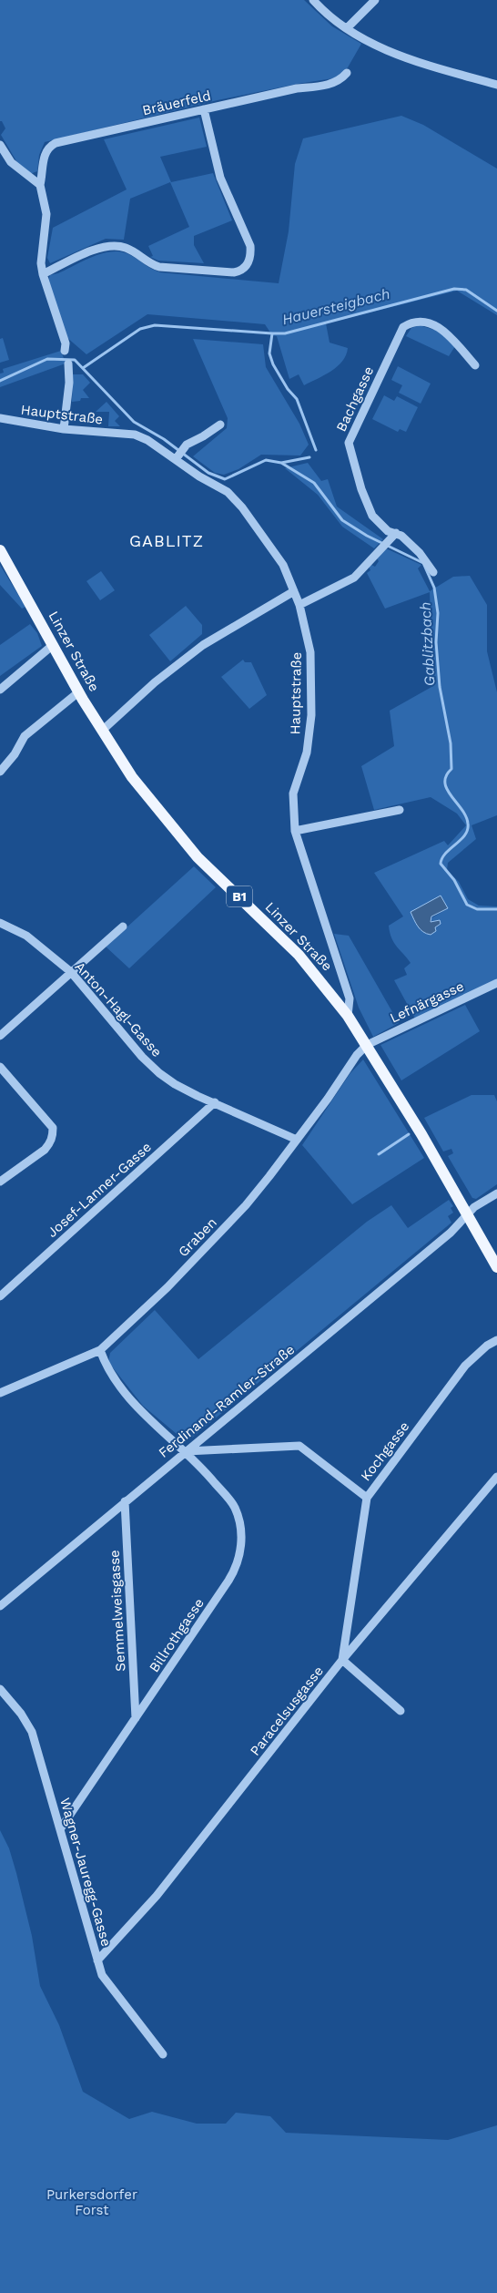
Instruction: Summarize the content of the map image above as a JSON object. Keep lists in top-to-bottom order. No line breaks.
{"streets":{"main road":["Linzer Straße","B1"],"street":["Bräuerfeld","Bachgasse","Hauptstraße","Lefnärgasse","Anton-Hagl-Gasse","Josef-Lanner-Gasse","Graben","Ferdinand-Ramler-Straße","Kochgasse","Semmelweisgasse","Billrothgasse","Paracelsusgasse","Wagner-Jauregg-Gasse"]},"crossings":[["Hauptstraße","Linzer Straße"],["Linzer Straße","Lefnärgasse"],["Linzer Straße","Graben"],["Linzer Straße","Ferdinand-Ramler-Straße"],["Lefnärgasse","Graben"],["Anton-Hagl-Gasse","Josef-Lanner-Gasse"],["Anton-Hagl-Gasse","Graben"],["Graben","Billrothgasse"],["Ferdinand-Ramler-Straße","Semmelweisgasse"],["Ferdinand-Ramler-Straße","Billrothgasse"],["Kochgasse","Paracelsusgasse"],["Semmelweisgasse","Billrothgasse"],["Billrothgasse","Wagner-Jauregg-Gasse"],["Paracelsusgasse","Wagner-Jauregg-Gasse"]],"districts":["GABLITZ"],"water":["Hauersteigbach","Gablitzbach"],"parks":["Purkersdorfer Forst"]}
